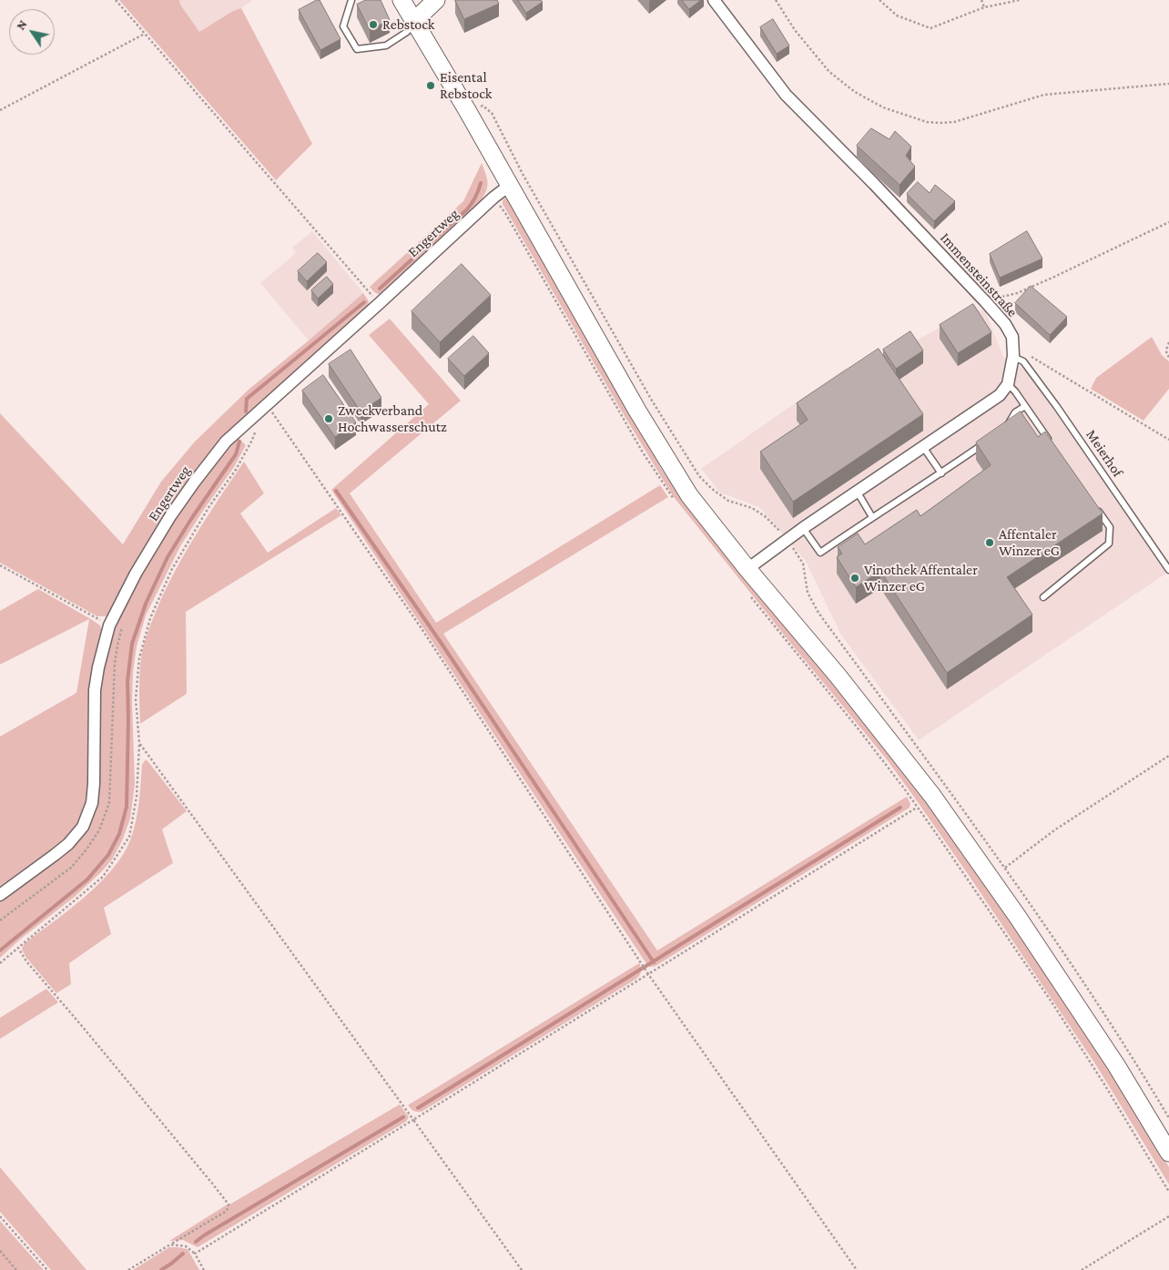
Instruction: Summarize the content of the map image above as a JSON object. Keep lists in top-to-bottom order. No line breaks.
{"streets":{"street":["Engertweg","Immensteinstraße"],"lane":["Meierhof"]},"crossings":[["Immensteinstraße","Meierhof"]],"places":["Rebstock","Eisental Rebstock","Zweckverband Hochwasserschutz","Affentaler Winzer eG","Vinothek Affentaler Winzer eG"],"north":"top left"}
